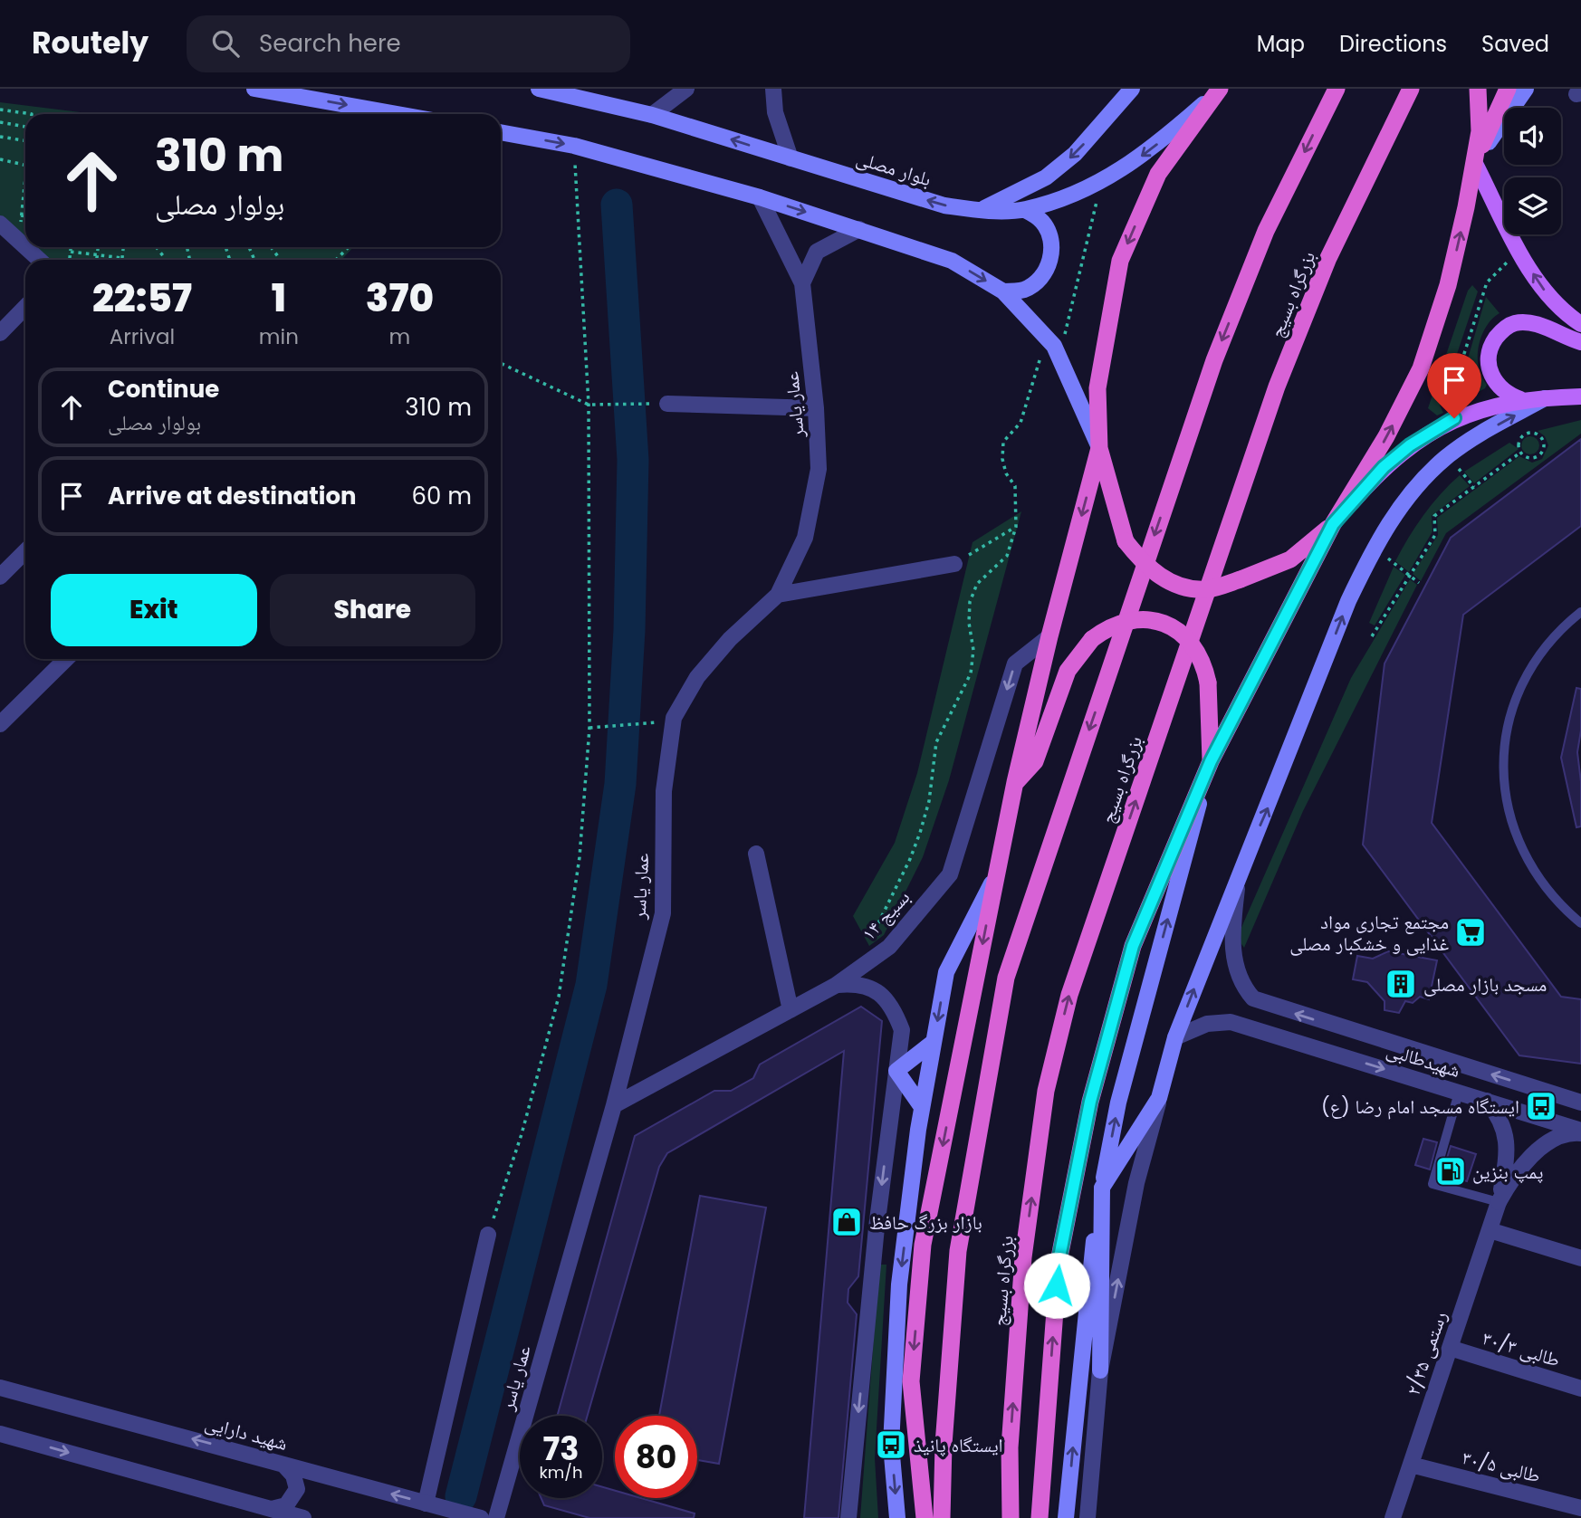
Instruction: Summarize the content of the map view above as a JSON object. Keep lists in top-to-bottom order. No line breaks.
{"streets":{"highway":["بزرگراه بسیج"],"main road":["بلوار مصلی"],"street":["عمار یاسر","بسیج ۱۴","شهیدطالبی","طالبی ۳۰/۳","رستمی ۲/۳۵","شهید دارایی","طالبی ۳۰/۵"]},"crossings":[["عمار یاسر","بسیج ۱۴"],["طالبی ۳۰/۳","رستمی ۲/۳۵"],["رستمی ۲/۳۵","طالبی ۳۰/۵"]],"one_way":["بسیج ۱۴"],"places":{"supermarket":["مجتمع تجاری مواد غذایی و خشکبار مصلی"],"building":["مسجد بازار مصلی"],"bus stop":["ایستگاه مسجد امام رضا (ع)","ایستگاه پانیذ"],"fuel station":["پمپ بنزین"],"shop":["بازار بزرگ حافظ"]},"page":{"header":"Routely","search":"Search here","nav":["Map","Directions","Saved"],"turn":["310 m","بولوار مصلی"],"eta":["22:57","Arrival","1","min","370","m"],"list":[{"name":"Continue","note":"بولوار مصلی","value":"310 m"},{"name":"Arrive at destination","value":"60 m"}],"buttons":["Exit","Share"],"speed":"73 km/h","limit":"80"}}
